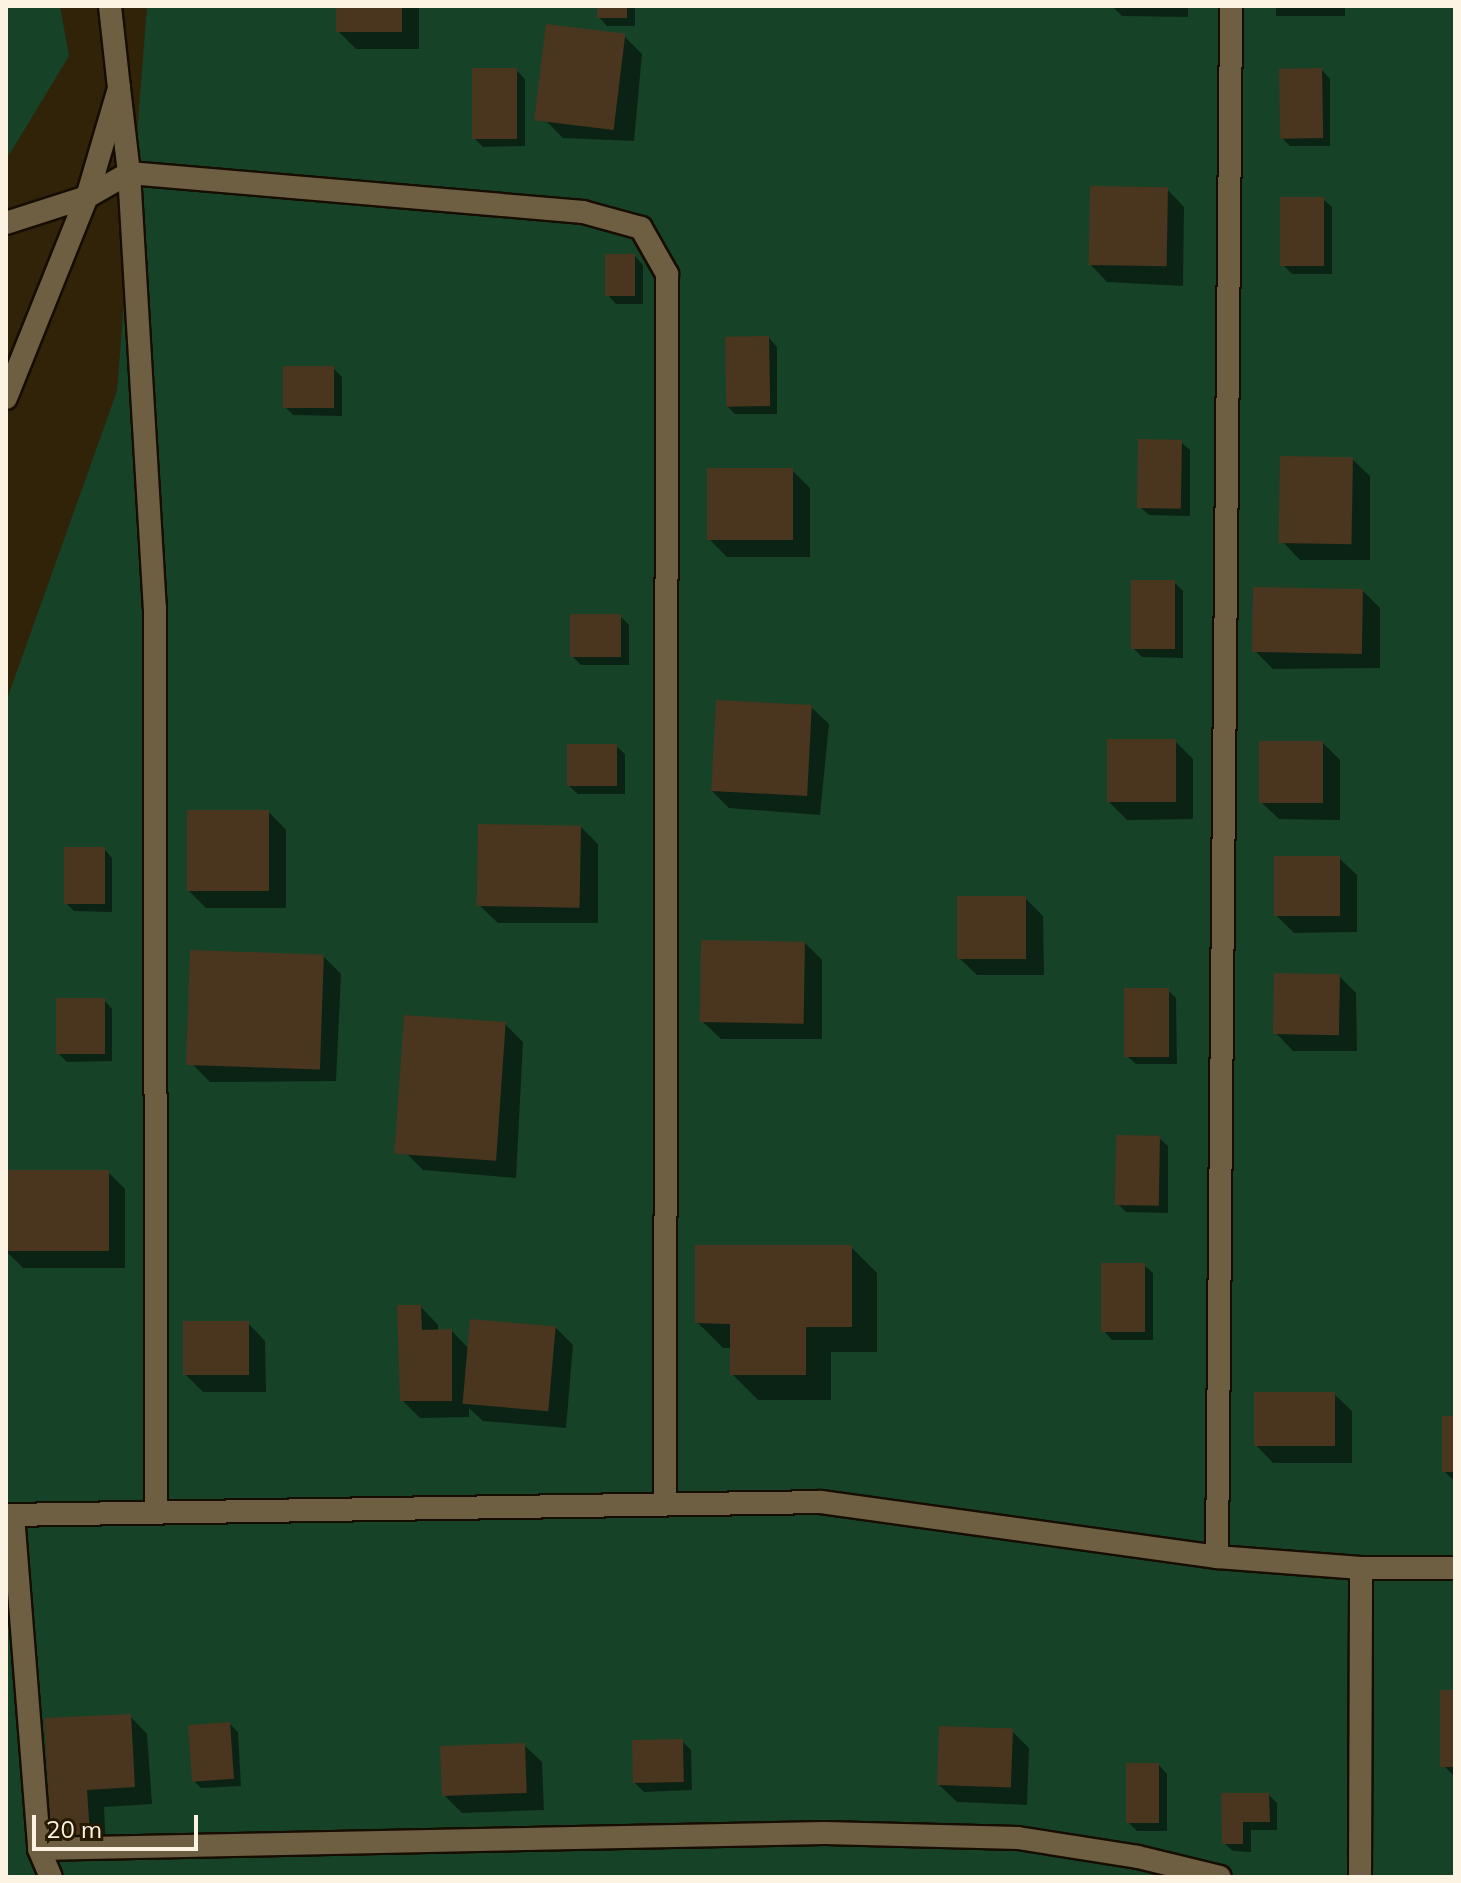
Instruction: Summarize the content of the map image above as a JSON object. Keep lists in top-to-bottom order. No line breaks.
{"scale_bar":"20 m"}
